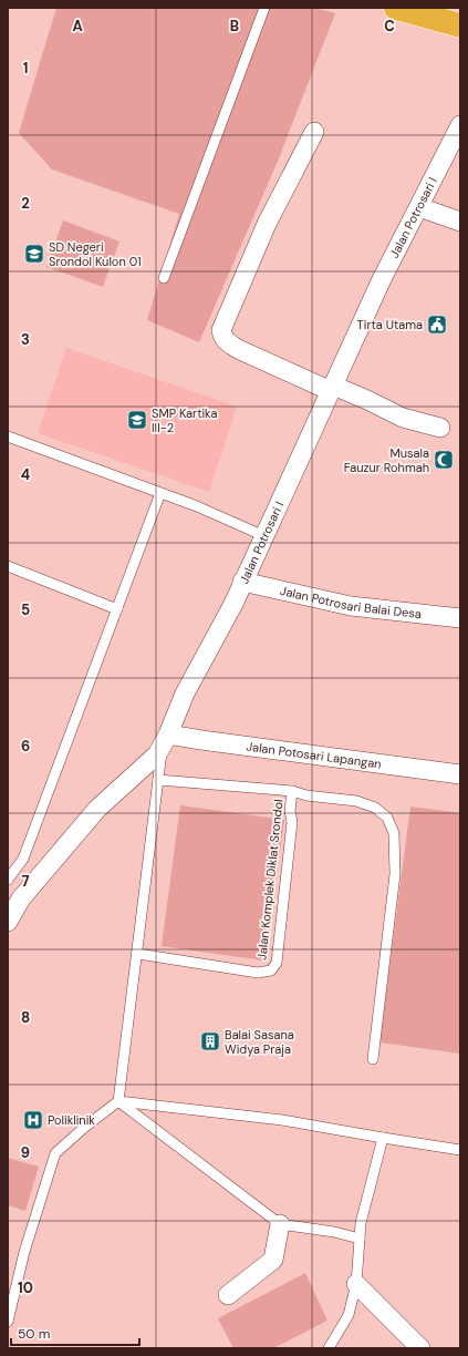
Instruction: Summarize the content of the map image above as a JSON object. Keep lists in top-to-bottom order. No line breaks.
{"streets":{"street":["Jalan Potrosari I","Jalan Potrosari Balai Desa","Jalan Potosari Lapangan"],"lane":["Jalan Komplek Diklat Srondol"]},"crossings":[["Jalan Potrosari I","Jalan Potrosari Balai Desa"],["Jalan Potrosari I","Jalan Potosari Lapangan"]],"places":{"school or university":["SD Negeri Srondol Kulon 01","SMP Kartika III-2"],"public building":["Tirta Utama"],"mosque":["Musala Fauzur Rohmah"],"building":["Balai Sasana Widya Praja"],"hospital":["Poliklinik"]},"scale_bar":"50 m","grid":{"columns":["A","B","C"],"rows":["1","2","3","4","5","6","7","8","9","10"]}}
